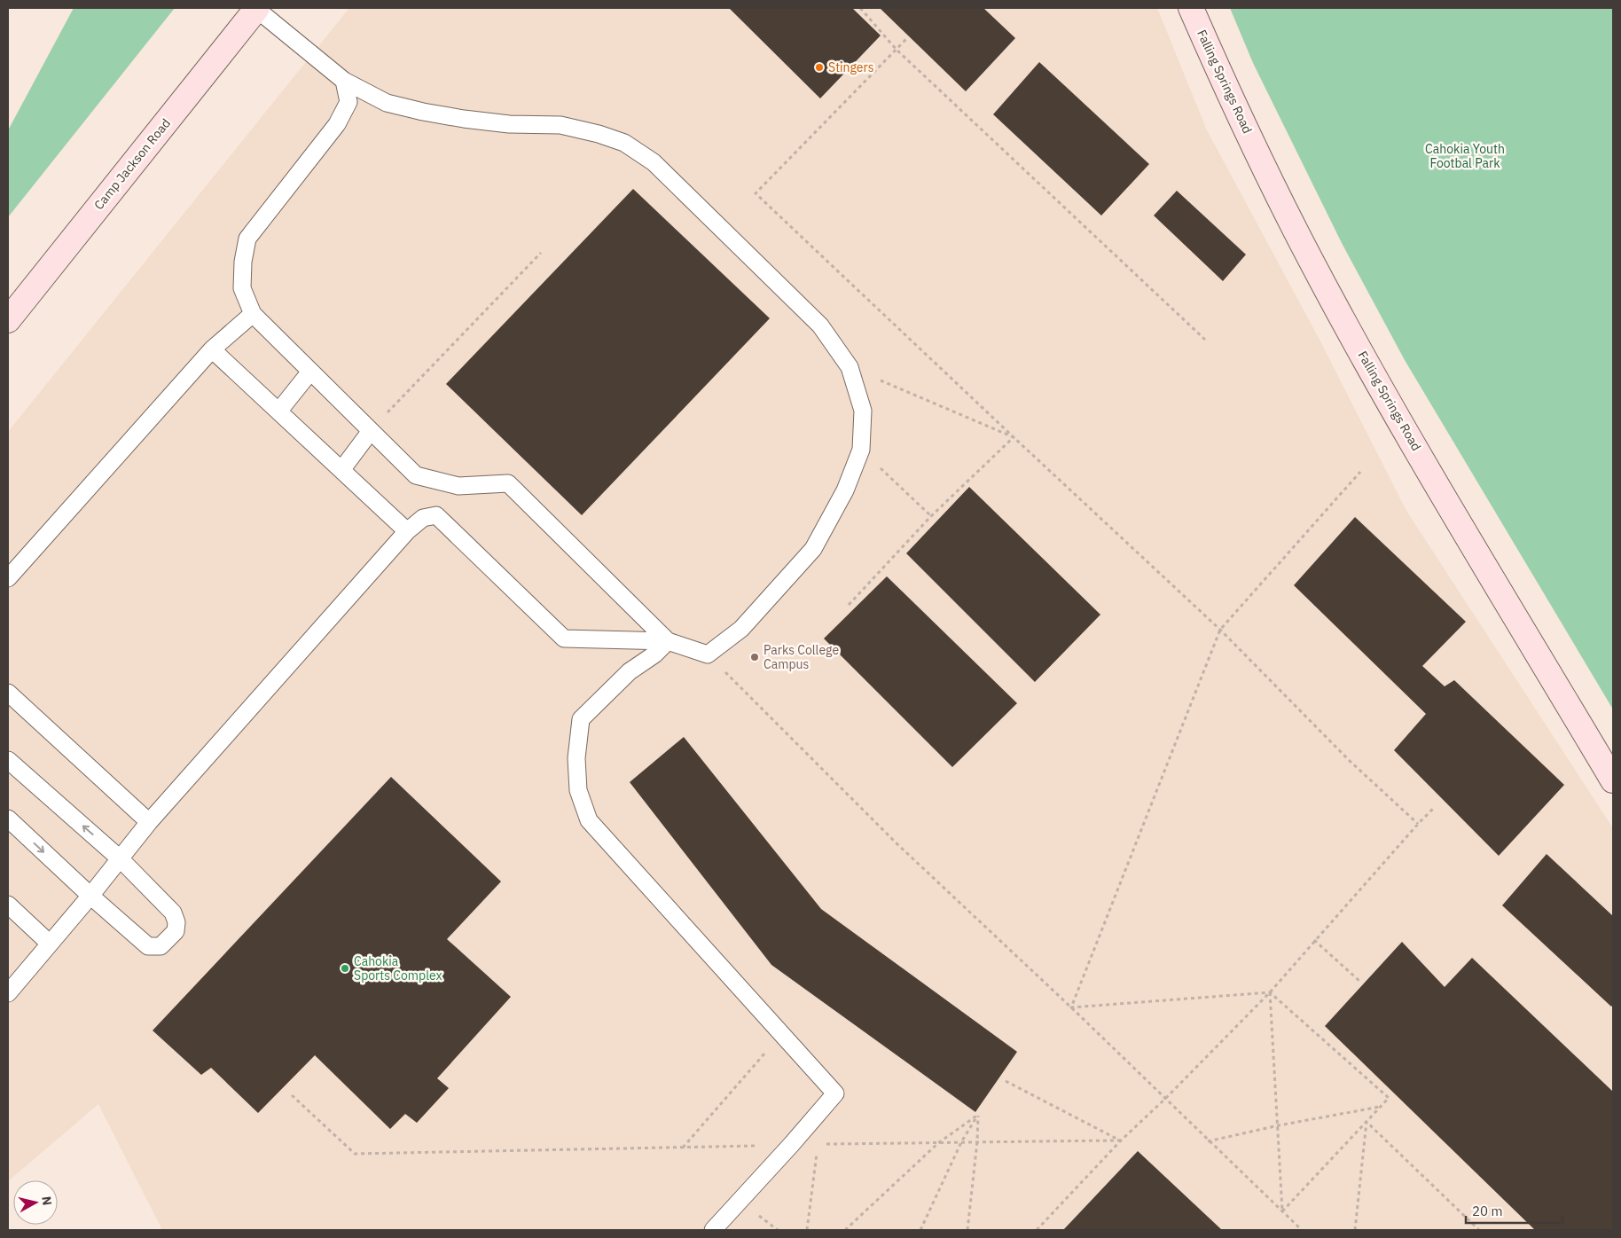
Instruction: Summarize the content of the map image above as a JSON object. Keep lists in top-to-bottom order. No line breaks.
{"streets":{"street":["Falling Springs Road","Camp Jackson Road"]},"parks":["Cahokia Youth Footbal Park"],"places":["Stingers","Parks College Campus","Cahokia Sports Complex"],"scale_bar":"20 m","north":"right"}
